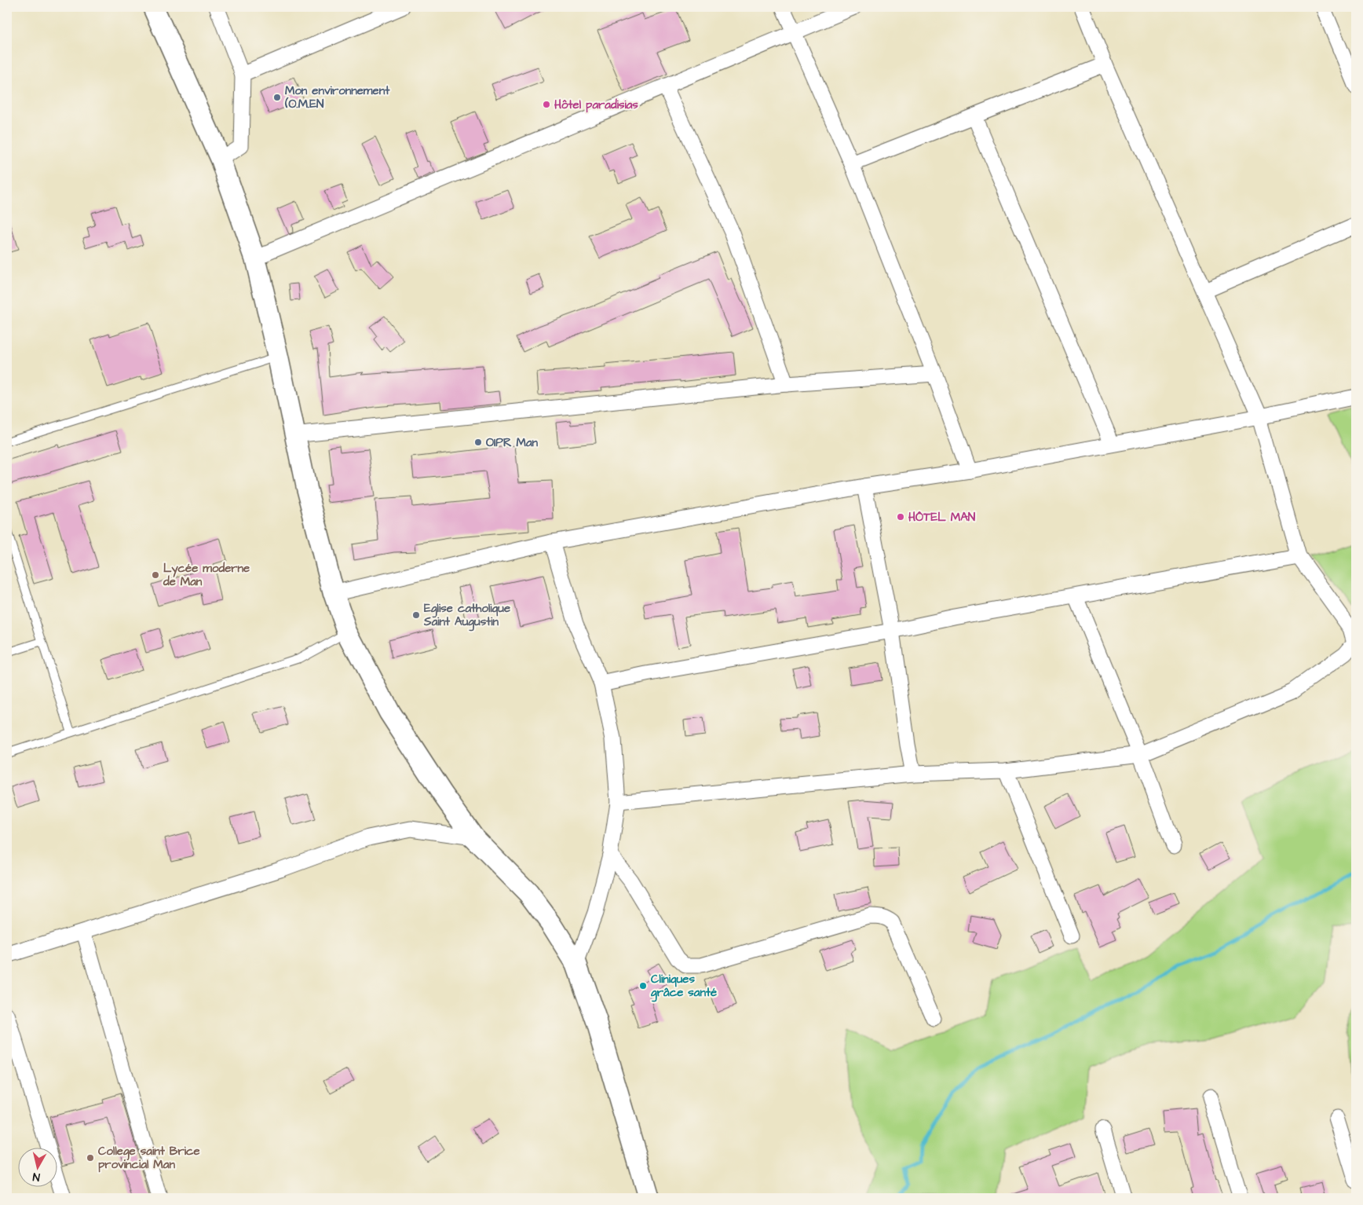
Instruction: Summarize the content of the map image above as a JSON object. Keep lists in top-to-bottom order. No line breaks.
{"places":["Mon environnement (O.M.EN","Hôtel paradisias","OIPR Man","HÔTEL MAN","Lycée moderne de Man","Eglise catholique Saint Augustin","Cliniques grâce santé","College saint Brice provincial Man"],"north":"bottom"}
